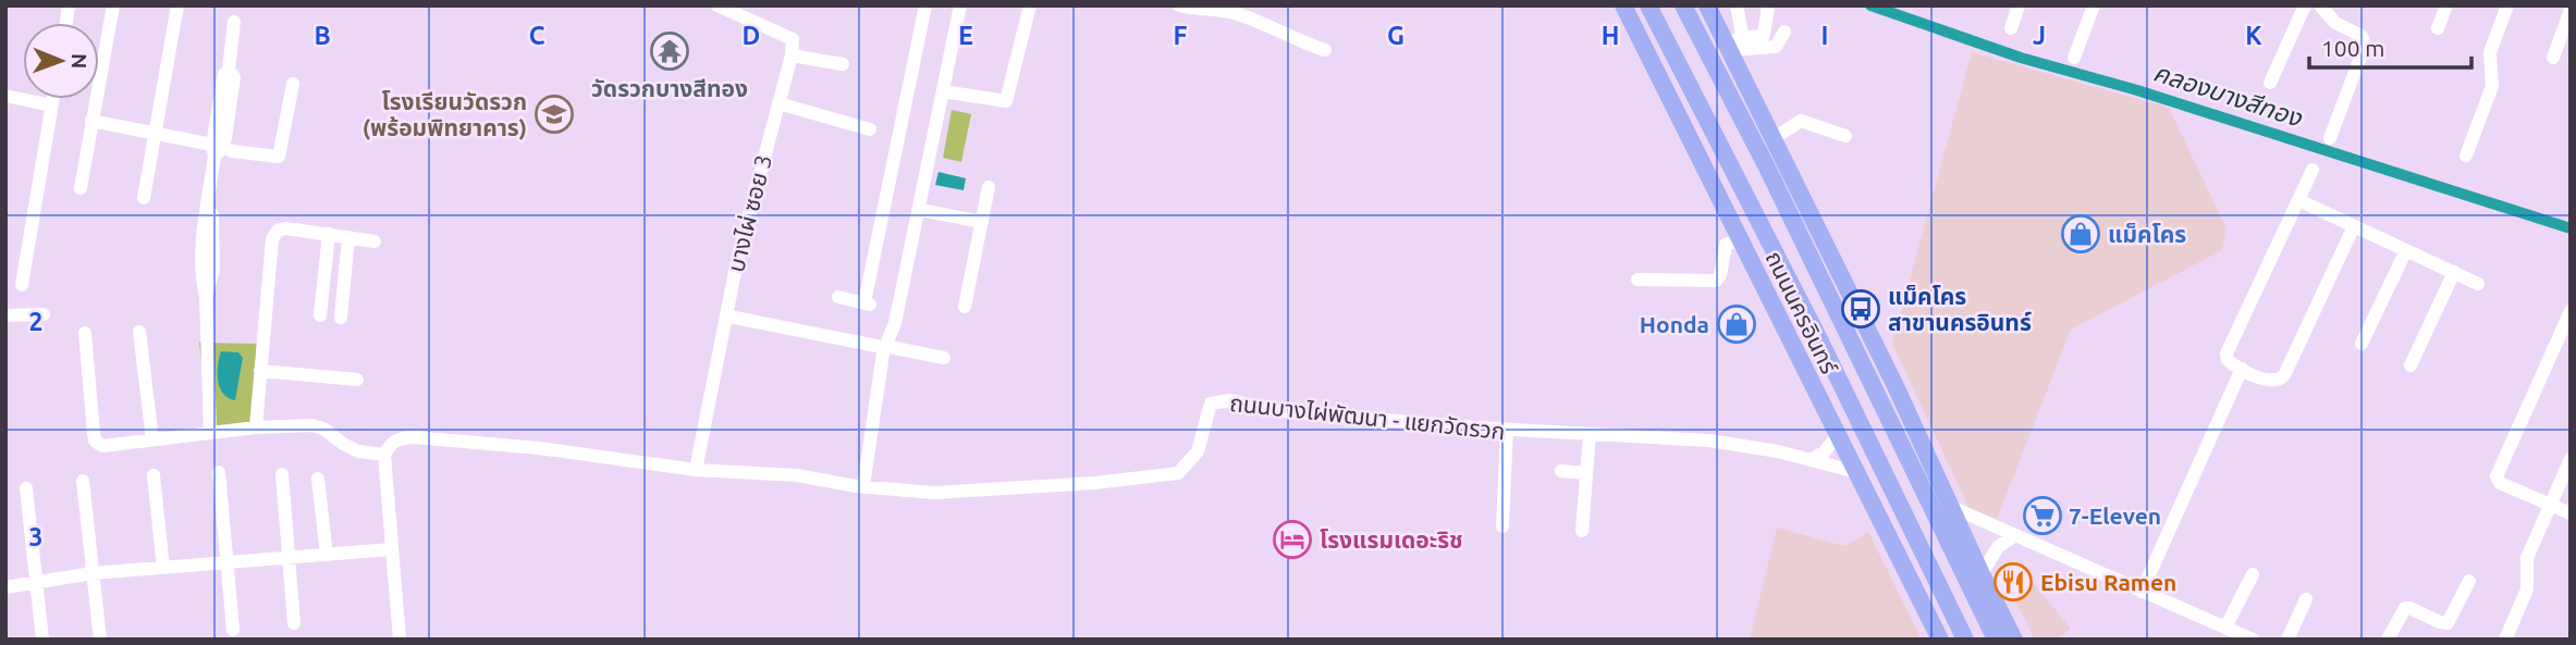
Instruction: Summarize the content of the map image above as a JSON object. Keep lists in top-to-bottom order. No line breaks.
{"streets":{"main road":["ถนนนครอินทร์"],"street":["บางไผ่ ซอย 3","ถนนบางไผ่พัฒนา - แยกวัดรวก"]},"crossings":[["บางไผ่ ซอย 3","ถนนบางไผ่พัฒนา - แยกวัดรวก"],["ถนนนครอินทร์","ถนนบางไผ่พัฒนา - แยกวัดรวก"]],"water":["คลองบางสีทอง"],"places":{"temple":["วัดรวกบางสีทอง"],"school or university":["โรงเรียนวัดรวก (พร้อมพิทยาคาร)"],"shop":["แม็คโคร","Honda"],"bus stop":["แม็คโคร สาขานครอินทร์"],"supermarket":["7-Eleven"],"hotel":["โรงแรมเดอะริช"],"restaurant":["Ebisu Ramen"]},"scale_bar":"100 m","north":"right","grid":{"columns":["B","C","D","E","F","G","H","I","J","K"],"rows":["2","3"]}}
